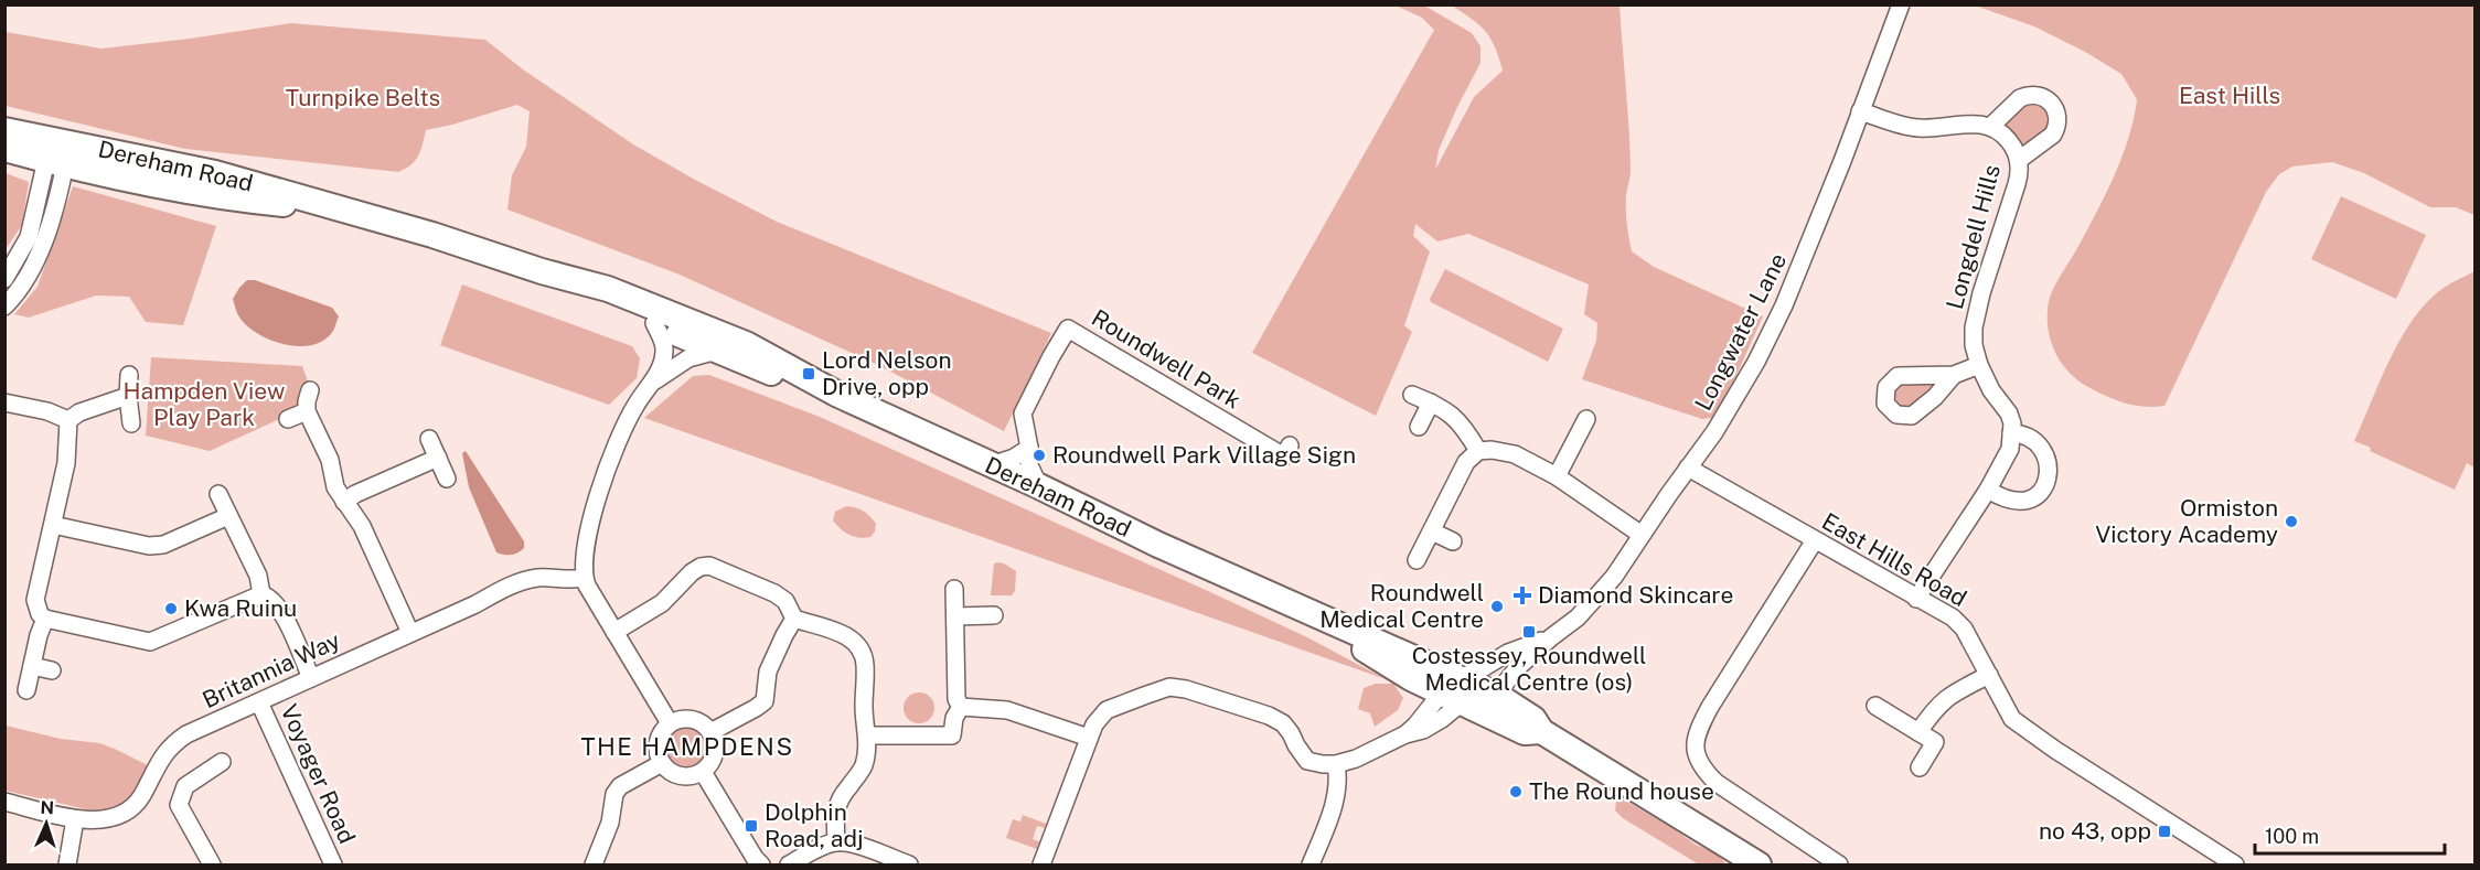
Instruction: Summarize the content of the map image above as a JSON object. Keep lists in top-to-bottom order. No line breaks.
{"streets":{"highway":["Dereham Road"],"street":["Longdell Hills","Longwater Lane","Roundwell Park","East Hills Road","Britannia Way","Voyager Road"]},"crossings":[["Dereham Road","Longwater Lane"],["Dereham Road","Roundwell Park"],["Longwater Lane","East Hills Road"],["Britannia Way","Voyager Road"]],"districts":["THE HAMPDENS"],"parks":["East Hills","Turnpike Belts","Hampden View Play Park"],"places":{"transit":["Lord Nelson Drive, opp","Costessey, Roundwell Medical Centre (os)","Dolphin Road, adj","no 43, opp"],"other":["Roundwell Park Village Sign","Ormiston Victory Academy","Roundwell Medical Centre","Kwa Ruinu","The Round house"],"health":["Diamond Skincare"]},"scale_bar":"100 m","north":"top"}
